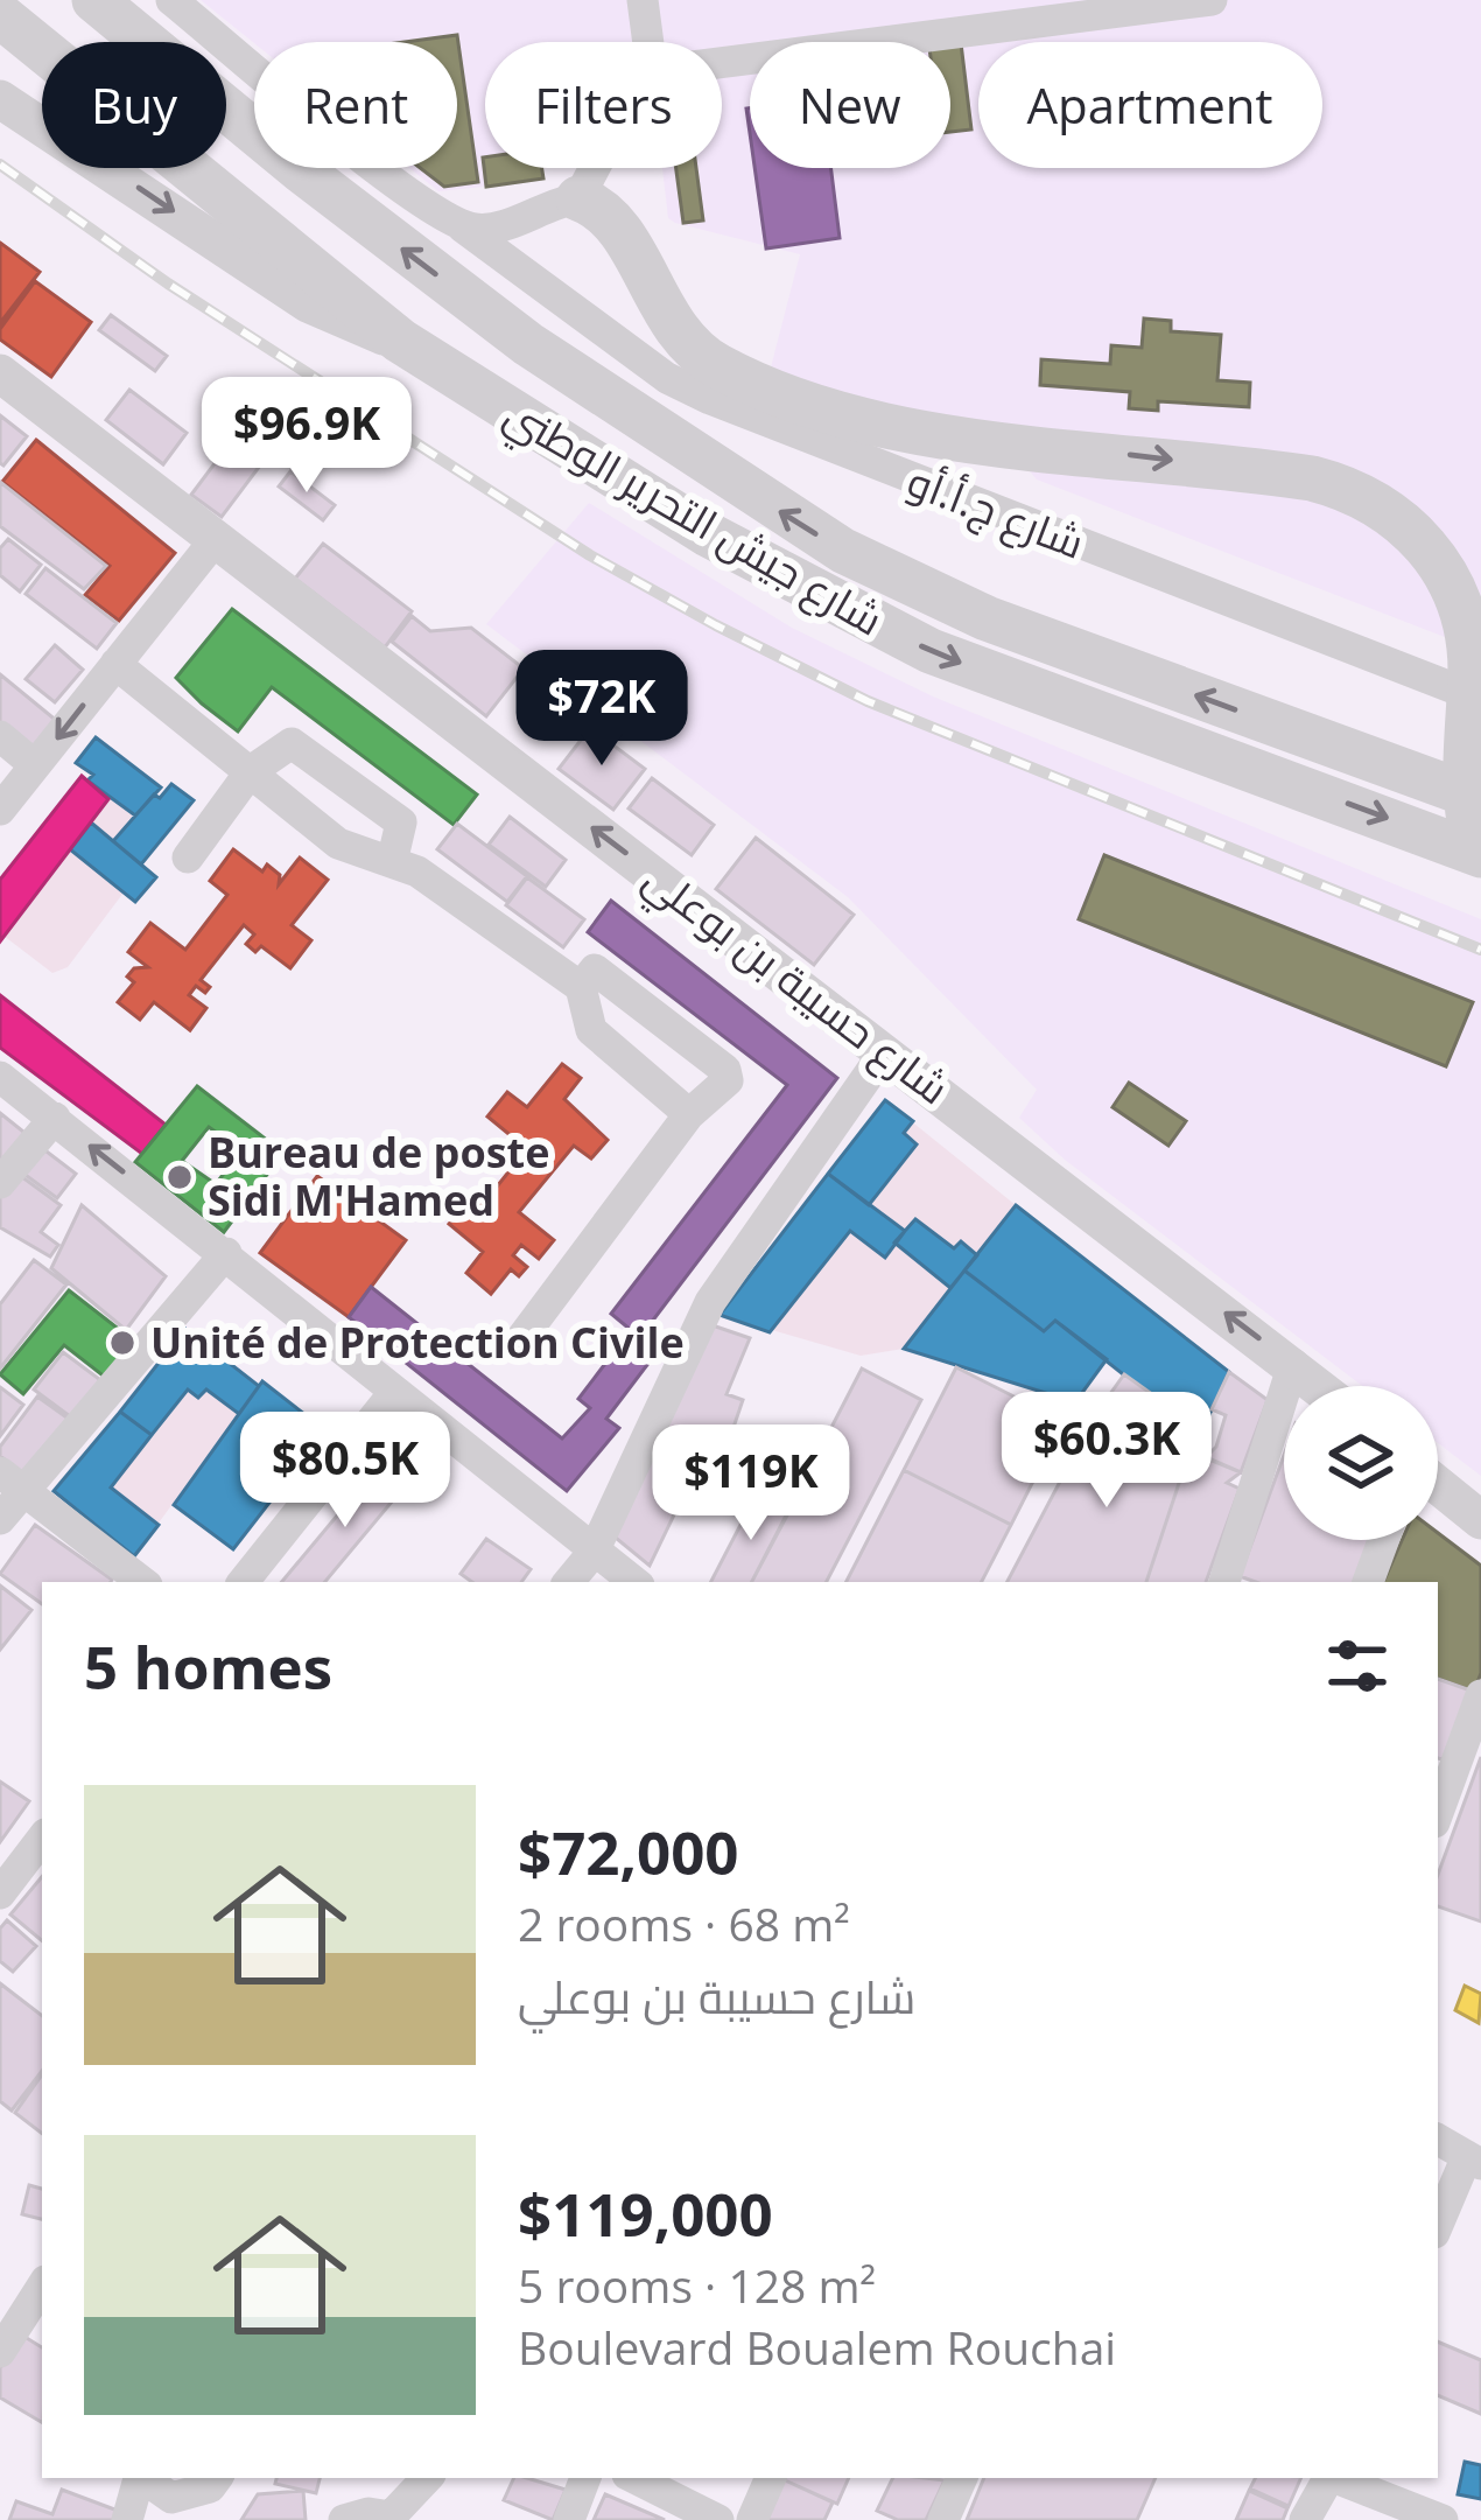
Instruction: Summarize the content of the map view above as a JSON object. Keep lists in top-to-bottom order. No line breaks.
{"streets":{"highway":["شارع جيش التحرير الوطني"],"main road":["شارع حسيبة بن بوعلي"],"street":["شارع ج.أ.أو"]},"one_way":["شارع حسيبة بن بوعلي"],"places":["Bureau de poste Sidi M'Hamed","Unité de Protection Civile"],"page":{"chip":["Buy","Rent","Filters","New","Apartment"],"price":["$96.9K","$72K","$60.3K","$80.5K","$119K"],"heading":"5 homes","list":[{"name":"$72,000","note":"2 rooms · 68 m² · شارع حسيبة بن بوعلي"},{"name":"$119,000","note":"5 rooms · 128 m² · Boulevard Boualem Rouchai"}]}}
